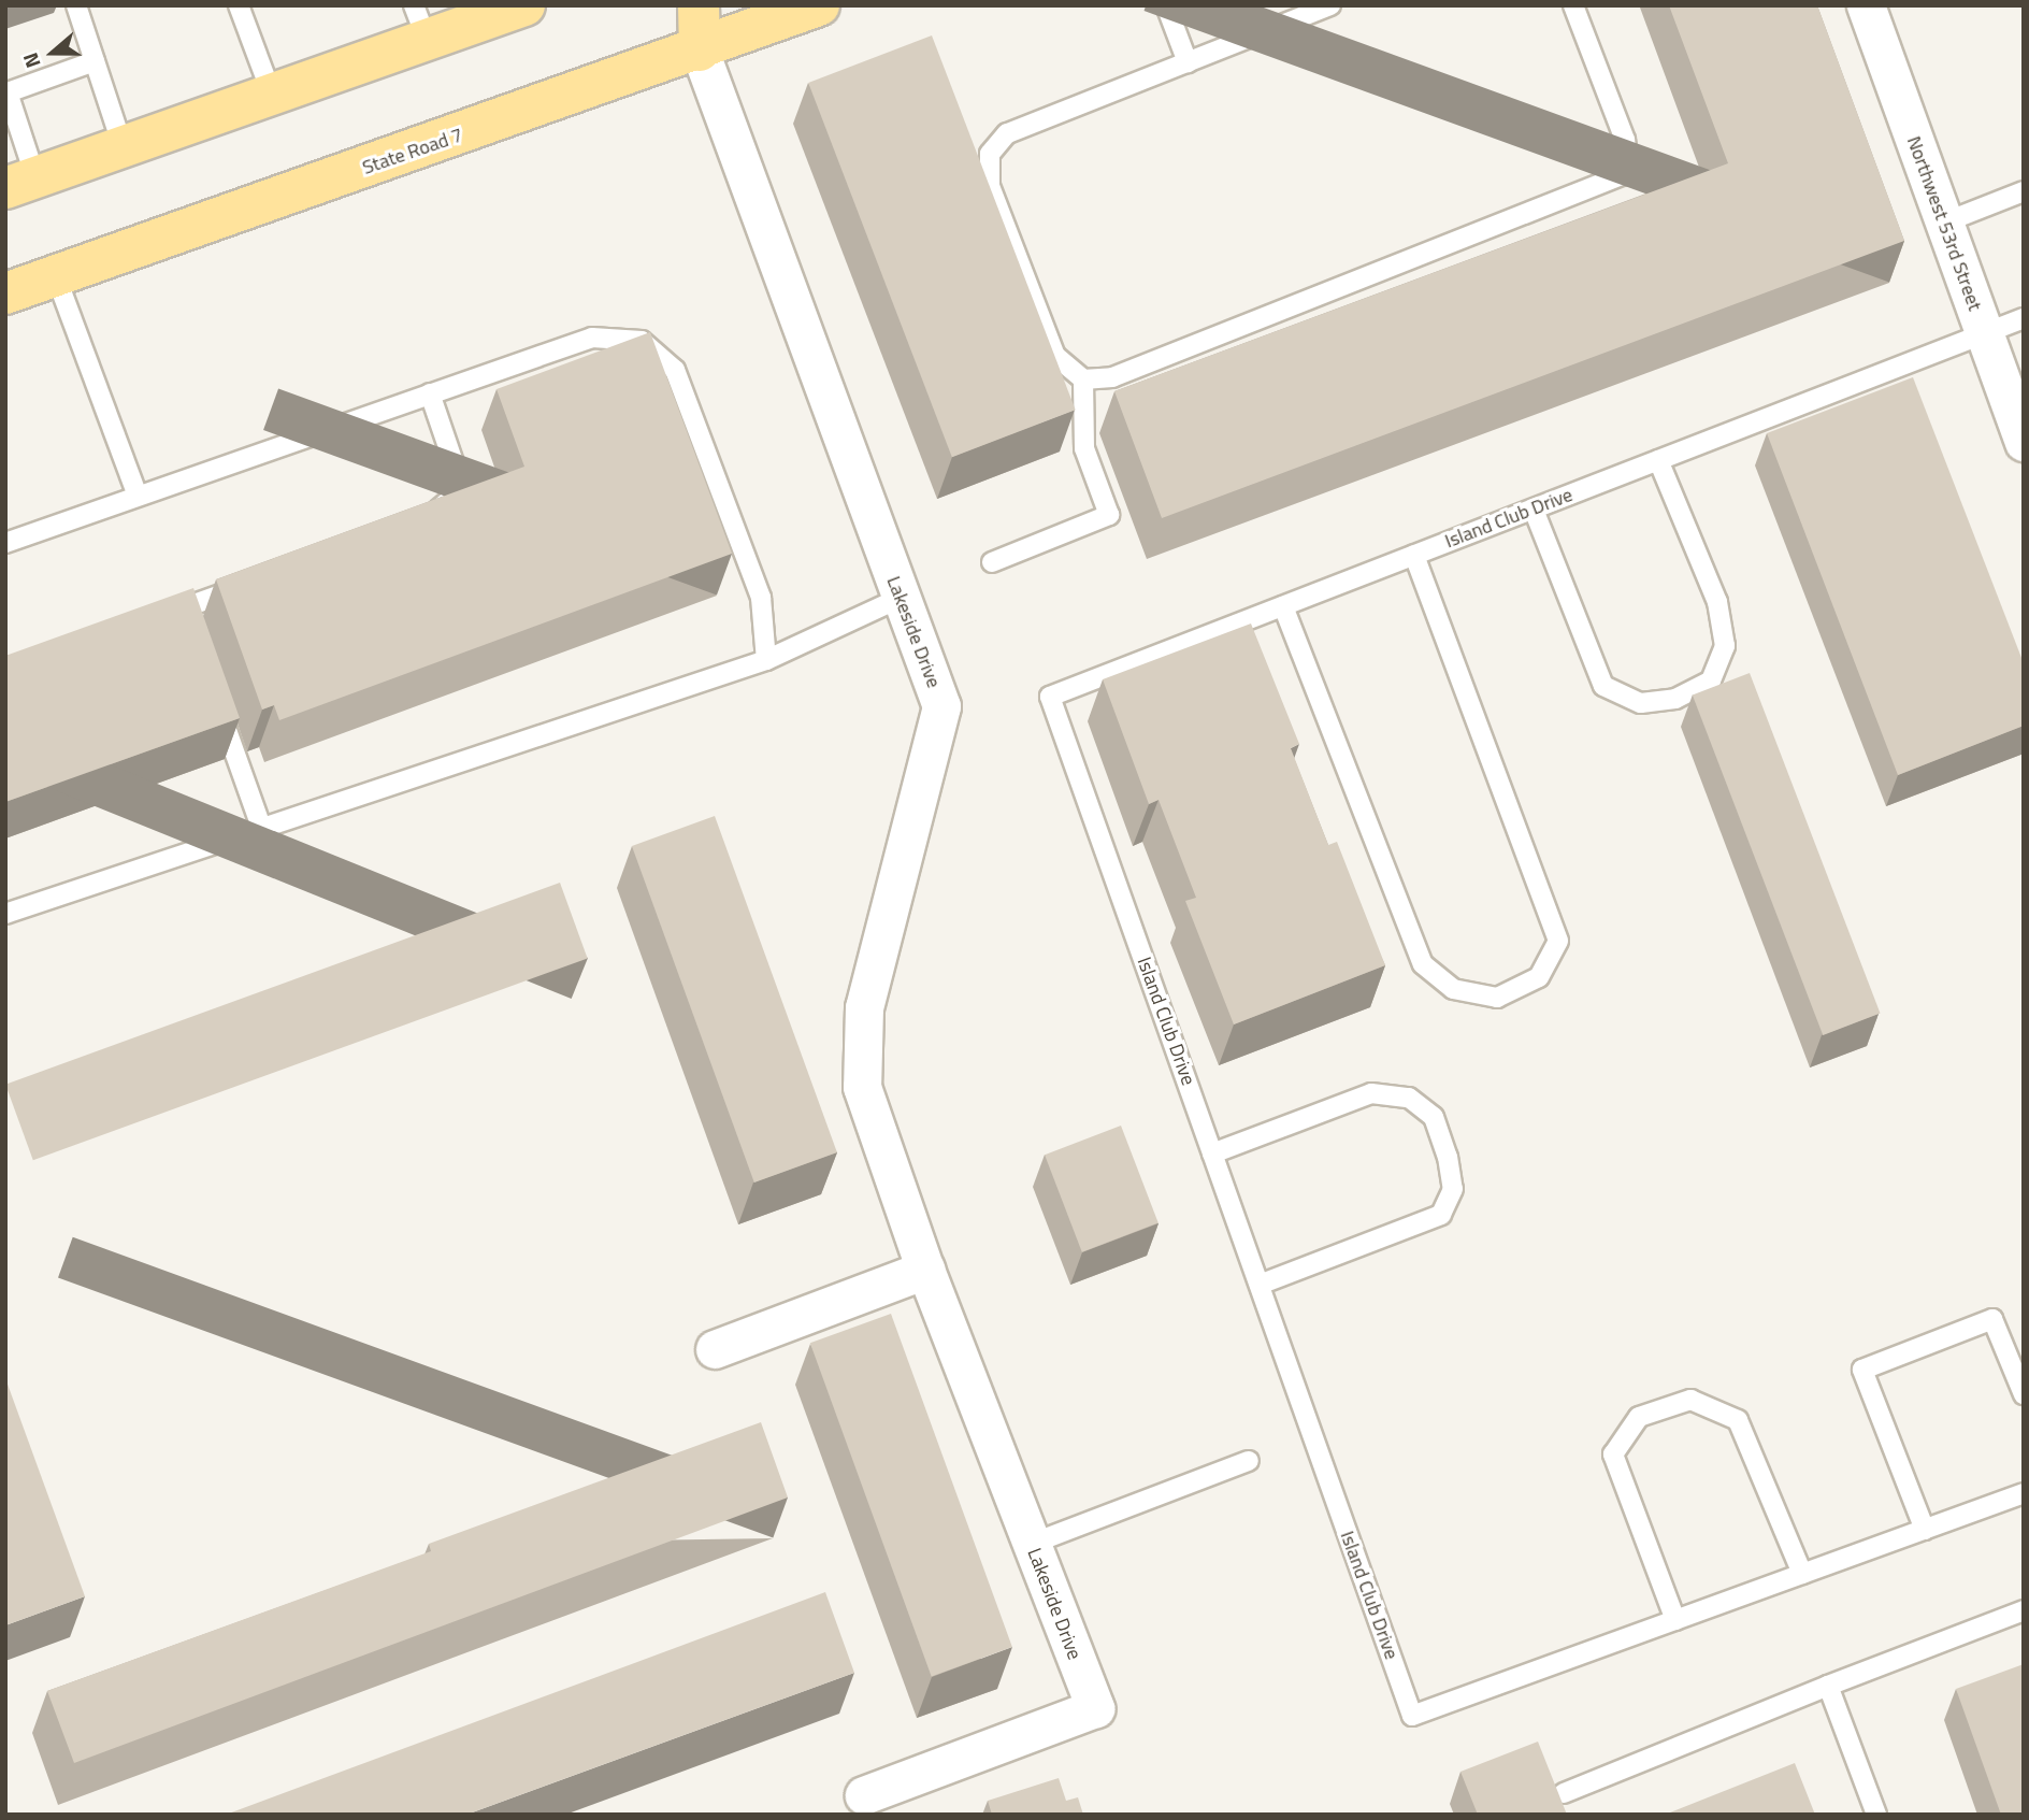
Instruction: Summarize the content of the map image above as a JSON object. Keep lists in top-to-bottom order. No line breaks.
{"streets":{"main road":["State Road 7"],"street":["Northwest 53rd Street","Lakeside Drive"],"lane":["Island Club Drive"]},"crossings":[["State Road 7","Lakeside Drive"],["Northwest 53rd Street","Island Club Drive"]],"north":"left"}
